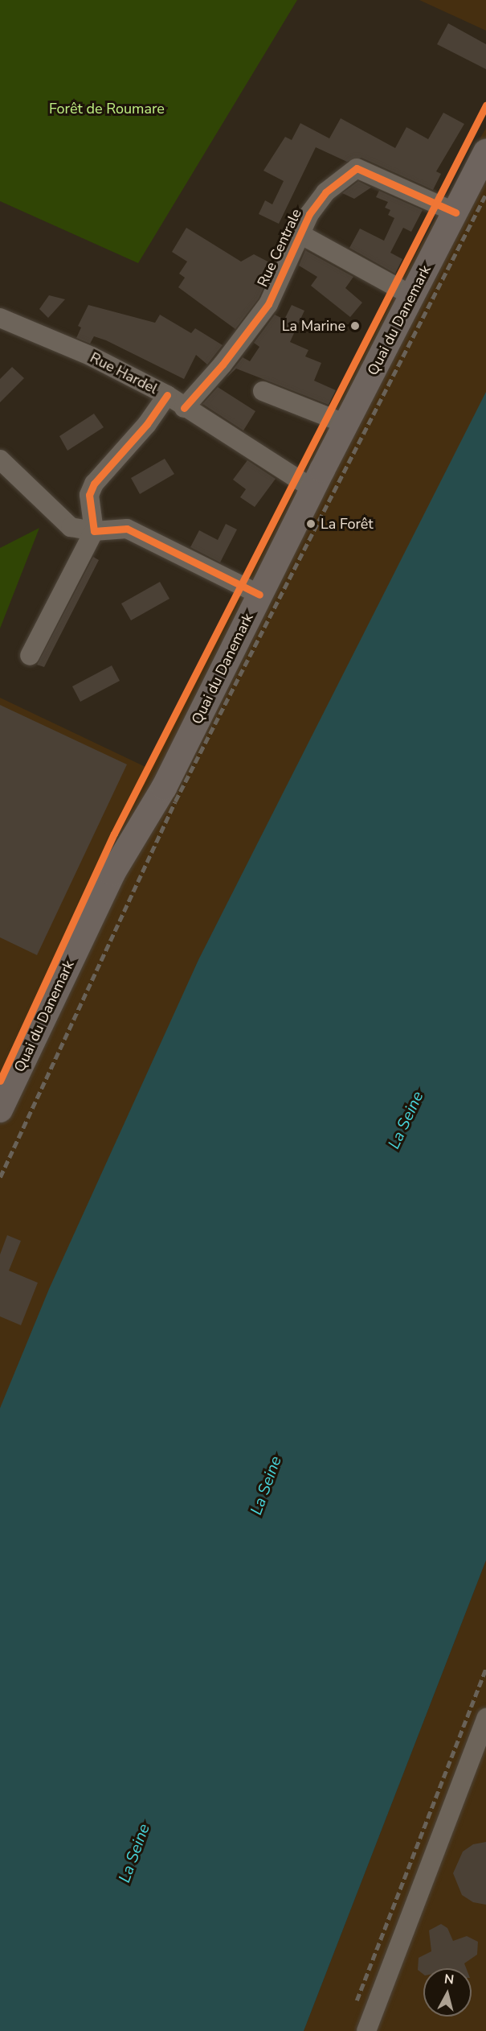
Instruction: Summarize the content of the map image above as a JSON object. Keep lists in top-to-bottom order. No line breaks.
{"streets":{"main road":["Quai du Danemark"],"street":["Rue Centrale","Rue Hardel"]},"crossings":[["Rue Centrale","Quai du Danemark"],["Rue Centrale","Rue Hardel"],["Quai du Danemark","Rue Hardel"]],"water":["La Seine"],"parks":["Forêt de Roumare"],"places":["La Marine","La Forêt"],"north":"top"}
